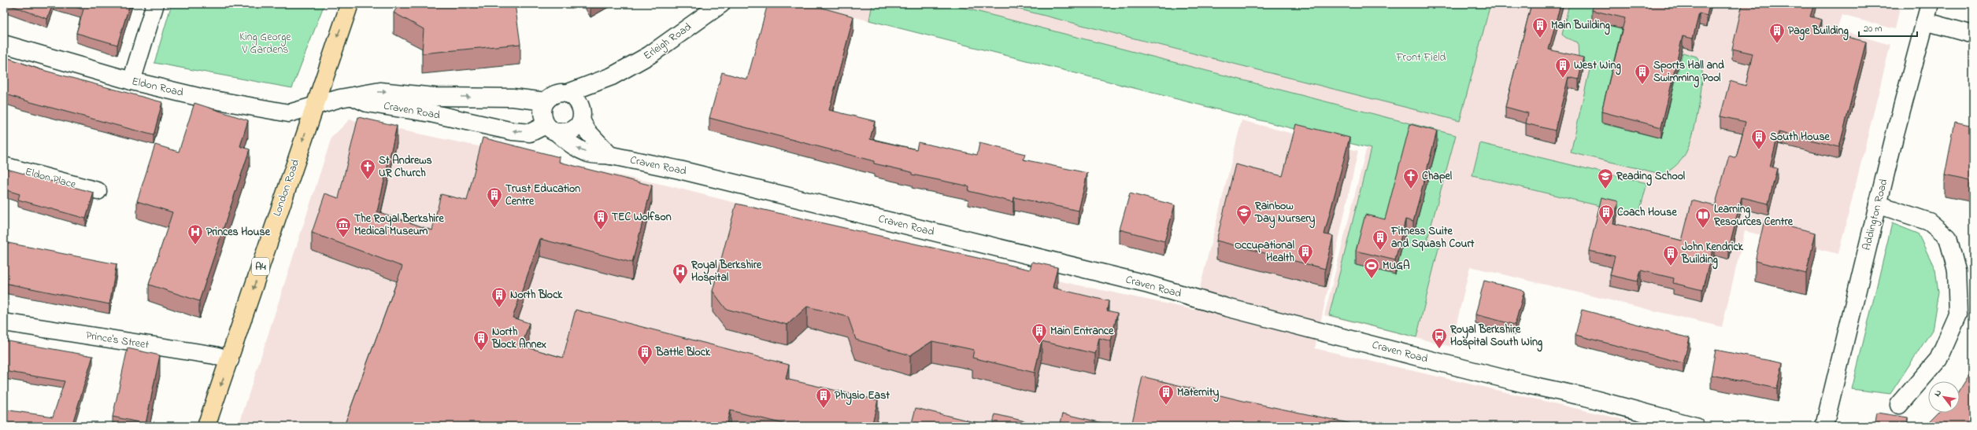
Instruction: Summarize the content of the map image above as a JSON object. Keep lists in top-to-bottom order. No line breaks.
{"streets":{"main road":["London Road","A4"],"street":["Erleigh Road","Eldon Road","Craven Road","Eldon Place","Addington Road","Prince's Street"]},"crossings":[["Erleigh Road","Craven Road"],["Eldon Road","Craven Road"],["Eldon Road","London Road"],["Craven Road","London Road"],["London Road","Prince's Street"]],"one_way":["London Road"],"parks":["King George V Gardens","Front Field"],"places":{"building":["Main Building","Page Building","West Wing","Sports Hall and Swimming Pool","South House","Trust Education Centre","Coach House","TEC Wolfson","Fitness Suite and Squash Court","Occupational Health","John Kendrick Building","North Block","Main Entrance","North Block Annex","Battle Block","Maternity","Physio East"],"church":["St Andrews UR Church","Chapel"],"school or university":["Reading School","Rainbow Day Nursery"],"library":["Learning Resources Centre"],"museum":["The Royal Berkshire Medical Museum"],"hospital":["Princes House","Royal Berkshire Hospital"],"sports":["MUGA"],"bus stop":["Royal Berkshire Hospital South Wing"]},"scale_bar":"20 m","north":"top left"}
